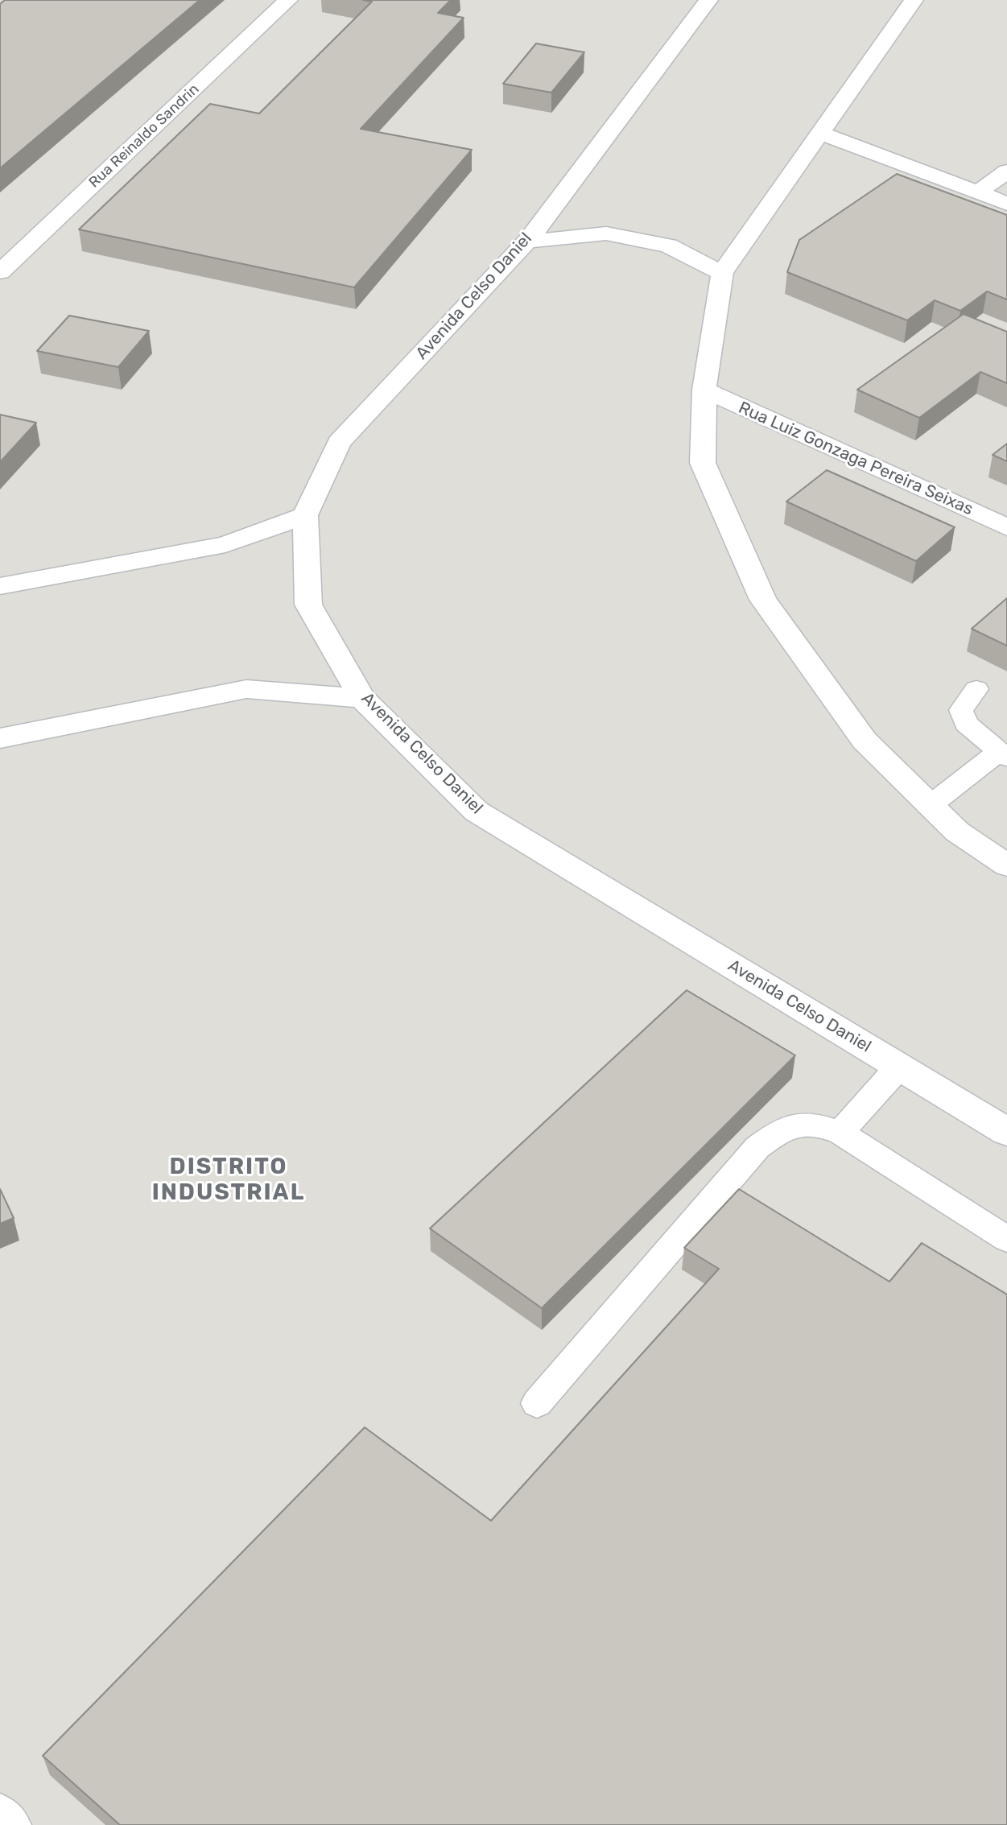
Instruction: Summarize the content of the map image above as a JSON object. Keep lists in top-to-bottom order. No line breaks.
{"streets":{"street":["Rua Reinaldo Sandrin","Avenida Celso Daniel","Rua Luiz Gonzaga Pereira Seixas"]},"districts":["DISTRITO INDUSTRIAL"]}
